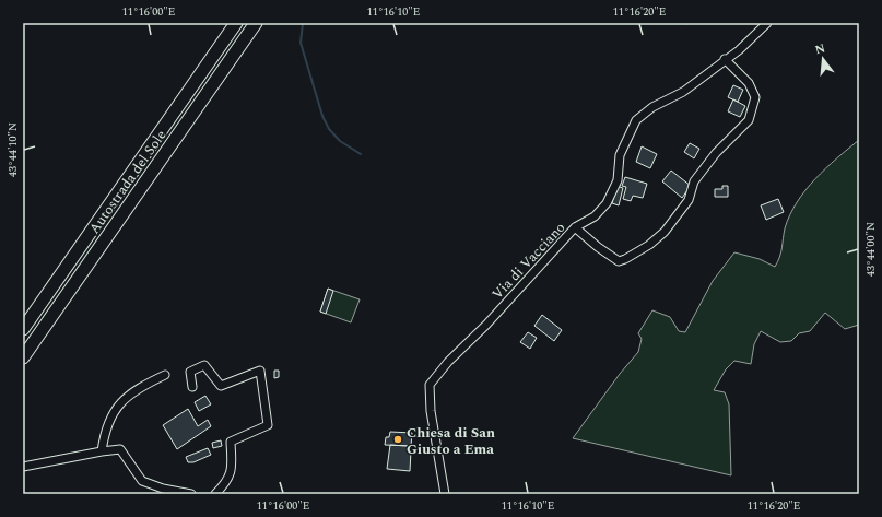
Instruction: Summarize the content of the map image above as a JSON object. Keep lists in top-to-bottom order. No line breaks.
{"streets":{"highway":["Autostrada del Sole"],"street":["Via di Vacciano"]},"places":["Chiesa di San Giusto a Ema"],"north":"top","coordinates":["11°16'00\"E","11°16'10\"E","11°16'20\"E","43°44'10\"N","43°44'00\"N"]}
